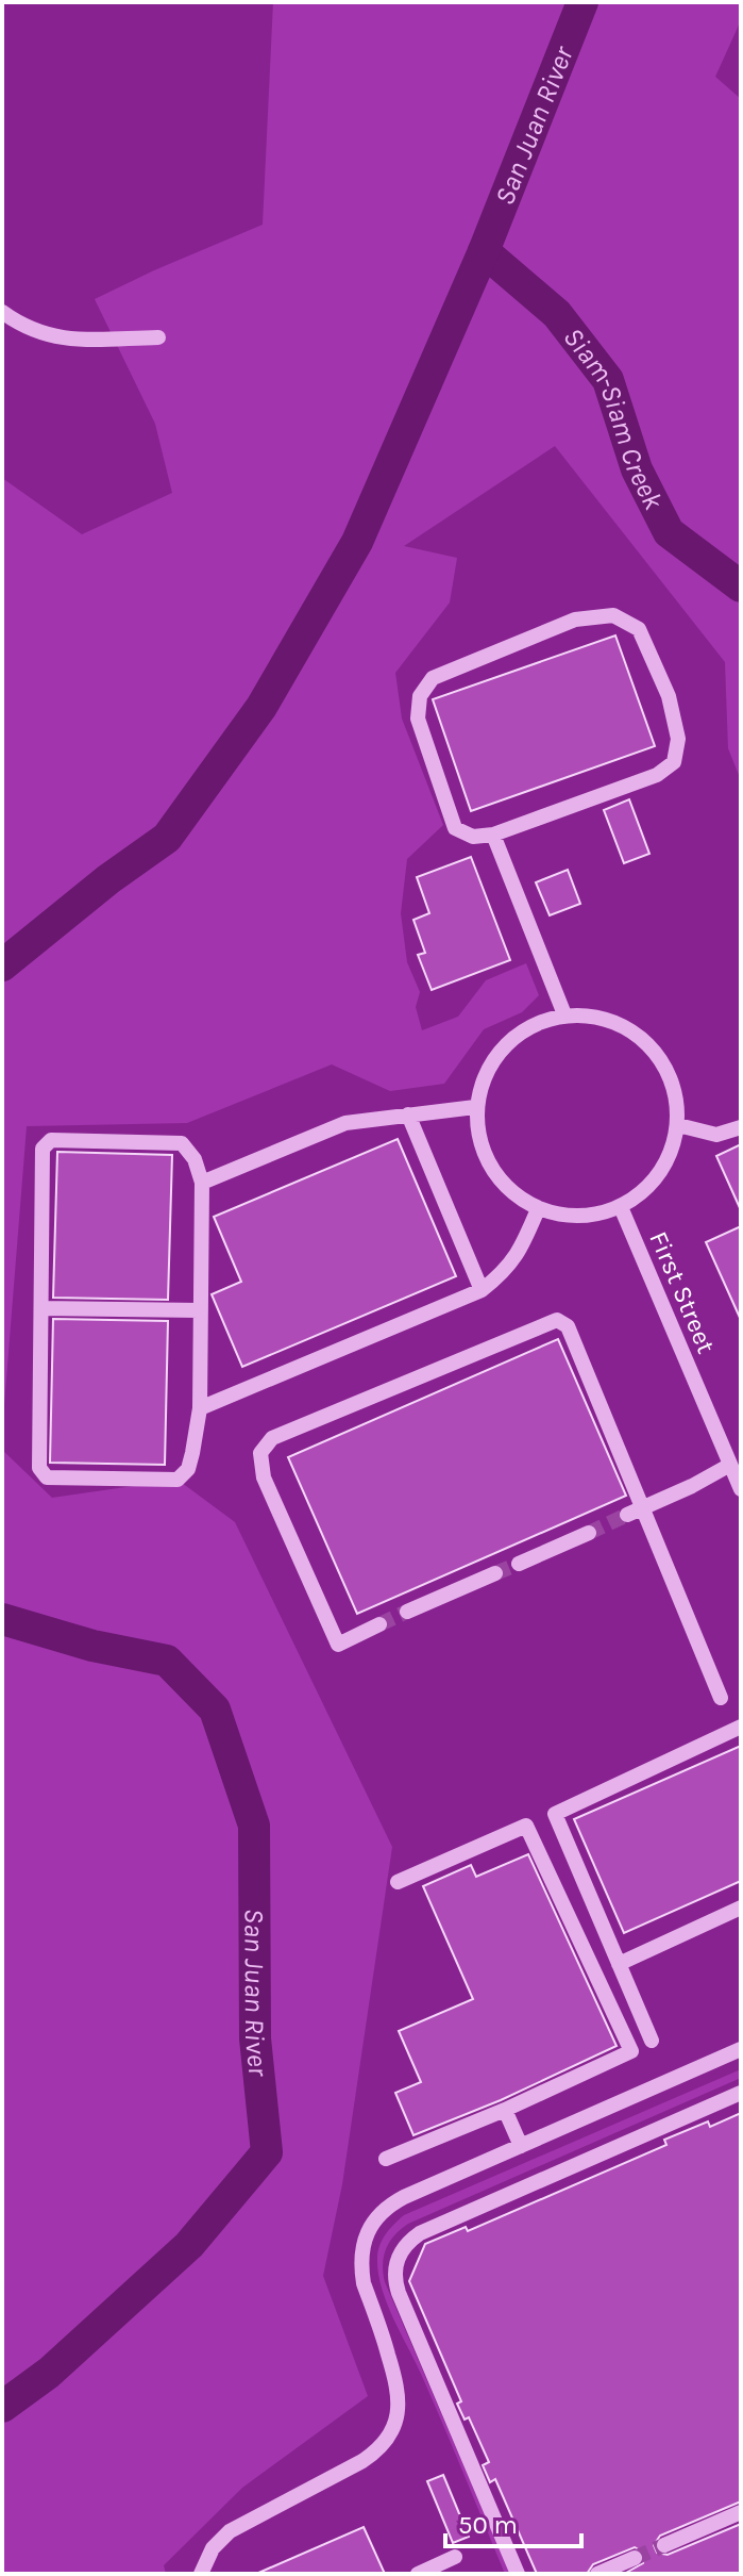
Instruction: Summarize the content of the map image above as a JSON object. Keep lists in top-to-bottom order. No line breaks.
{"streets":{"street":["First Street"]},"water":["San Juan River","Siam-Siam Creek"],"scale_bar":"50 m"}
